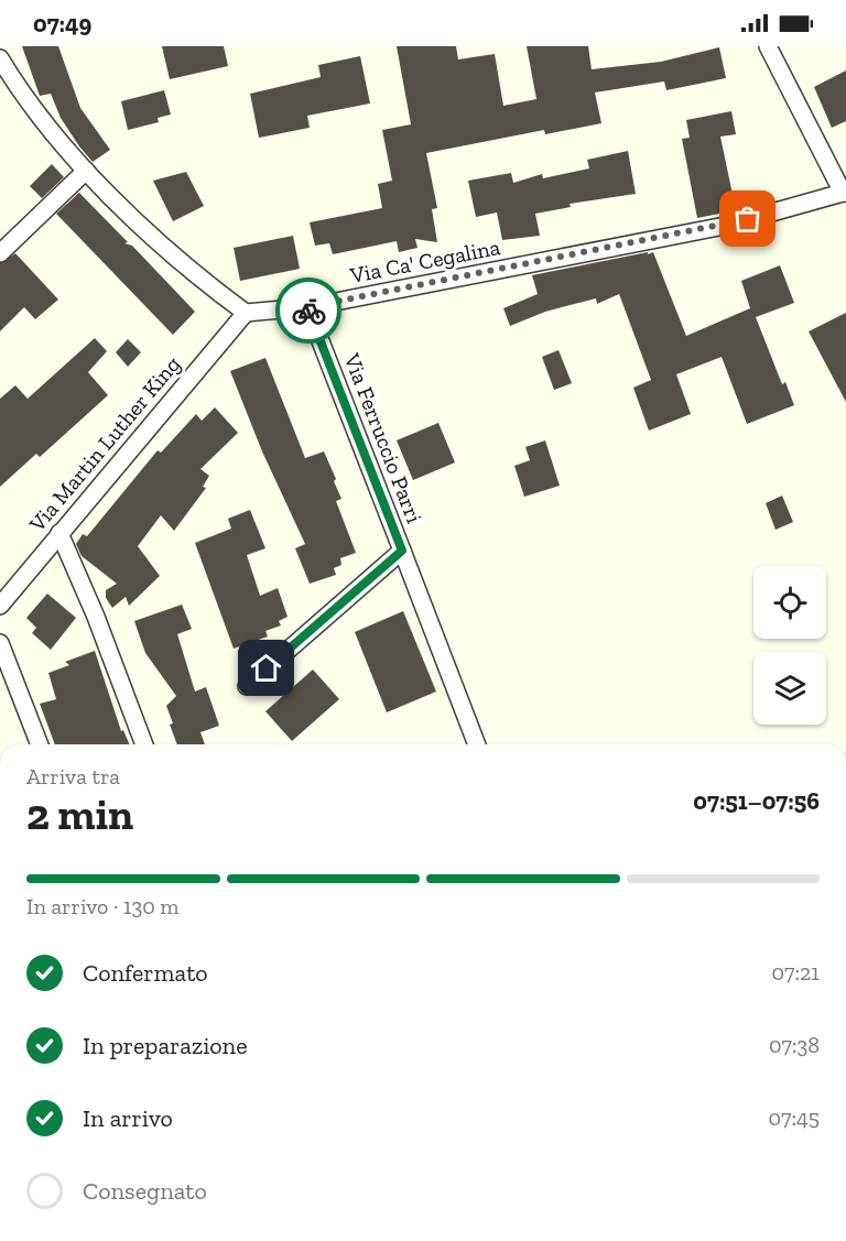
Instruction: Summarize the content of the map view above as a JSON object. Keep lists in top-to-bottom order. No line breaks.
{"streets":{"street":["Via Ca' Cegalina","Via Ferruccio Parri","Via Martin Luther King"]},"crossings":[["Via Ca' Cegalina","Via Ferruccio Parri"],["Via Ca' Cegalina","Via Martin Luther King"]],"page":{"status":"07:49","heading":["2 min","Arriva tra","07:51–07:56"],"bar":"In arrivo · 130 m","list":[["Confermato","07:21"],["In preparazione","07:38"],["In arrivo","07:45"],"Consegnato"]}}
